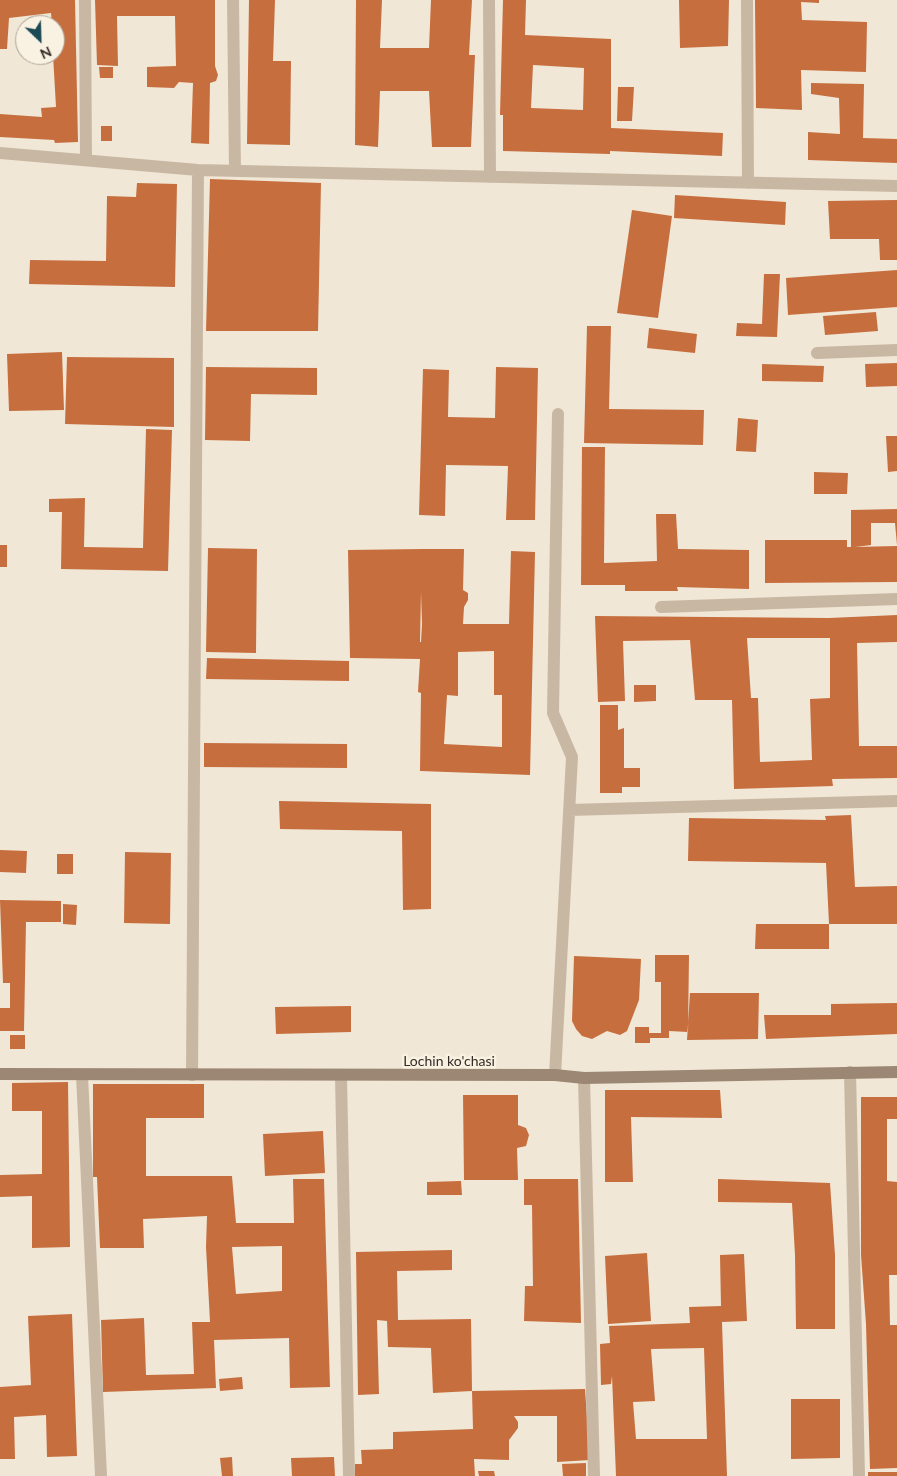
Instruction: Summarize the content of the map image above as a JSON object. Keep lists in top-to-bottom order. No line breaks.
{"streets":{"street":["Lochin ko'chasi"]},"north":"bottom right"}
